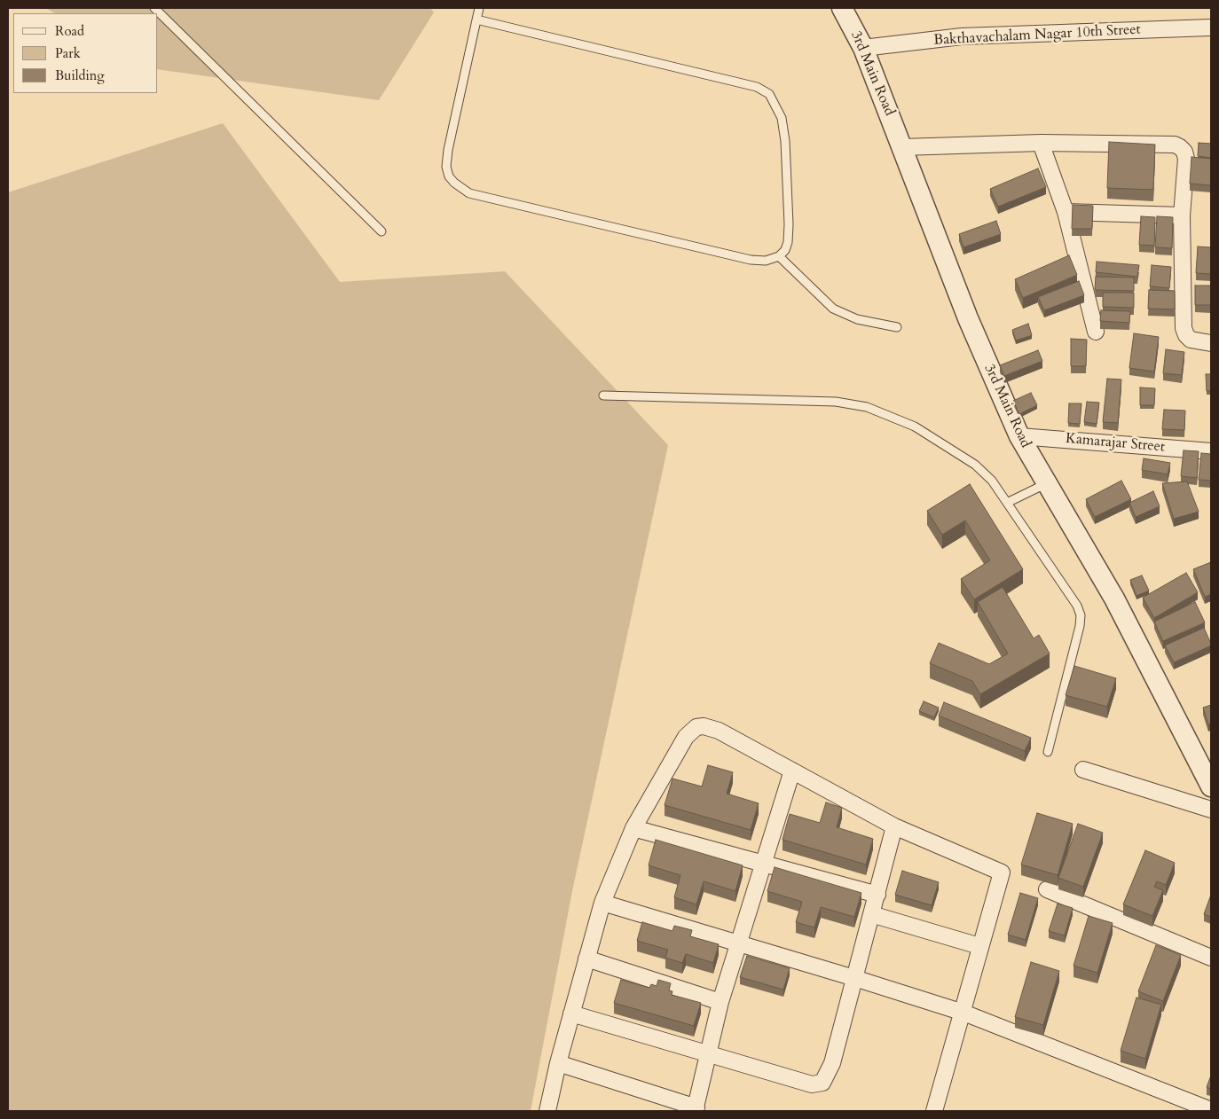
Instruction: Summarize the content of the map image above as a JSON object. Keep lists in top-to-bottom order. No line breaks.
{"streets":{"street":["Bakthavachalam Nagar 10th Street","3rd Main Road","Kamarajar Street"]},"crossings":[["Bakthavachalam Nagar 10th Street","3rd Main Road"],["3rd Main Road","Kamarajar Street"]],"legend":["Road","Park","Building"]}
